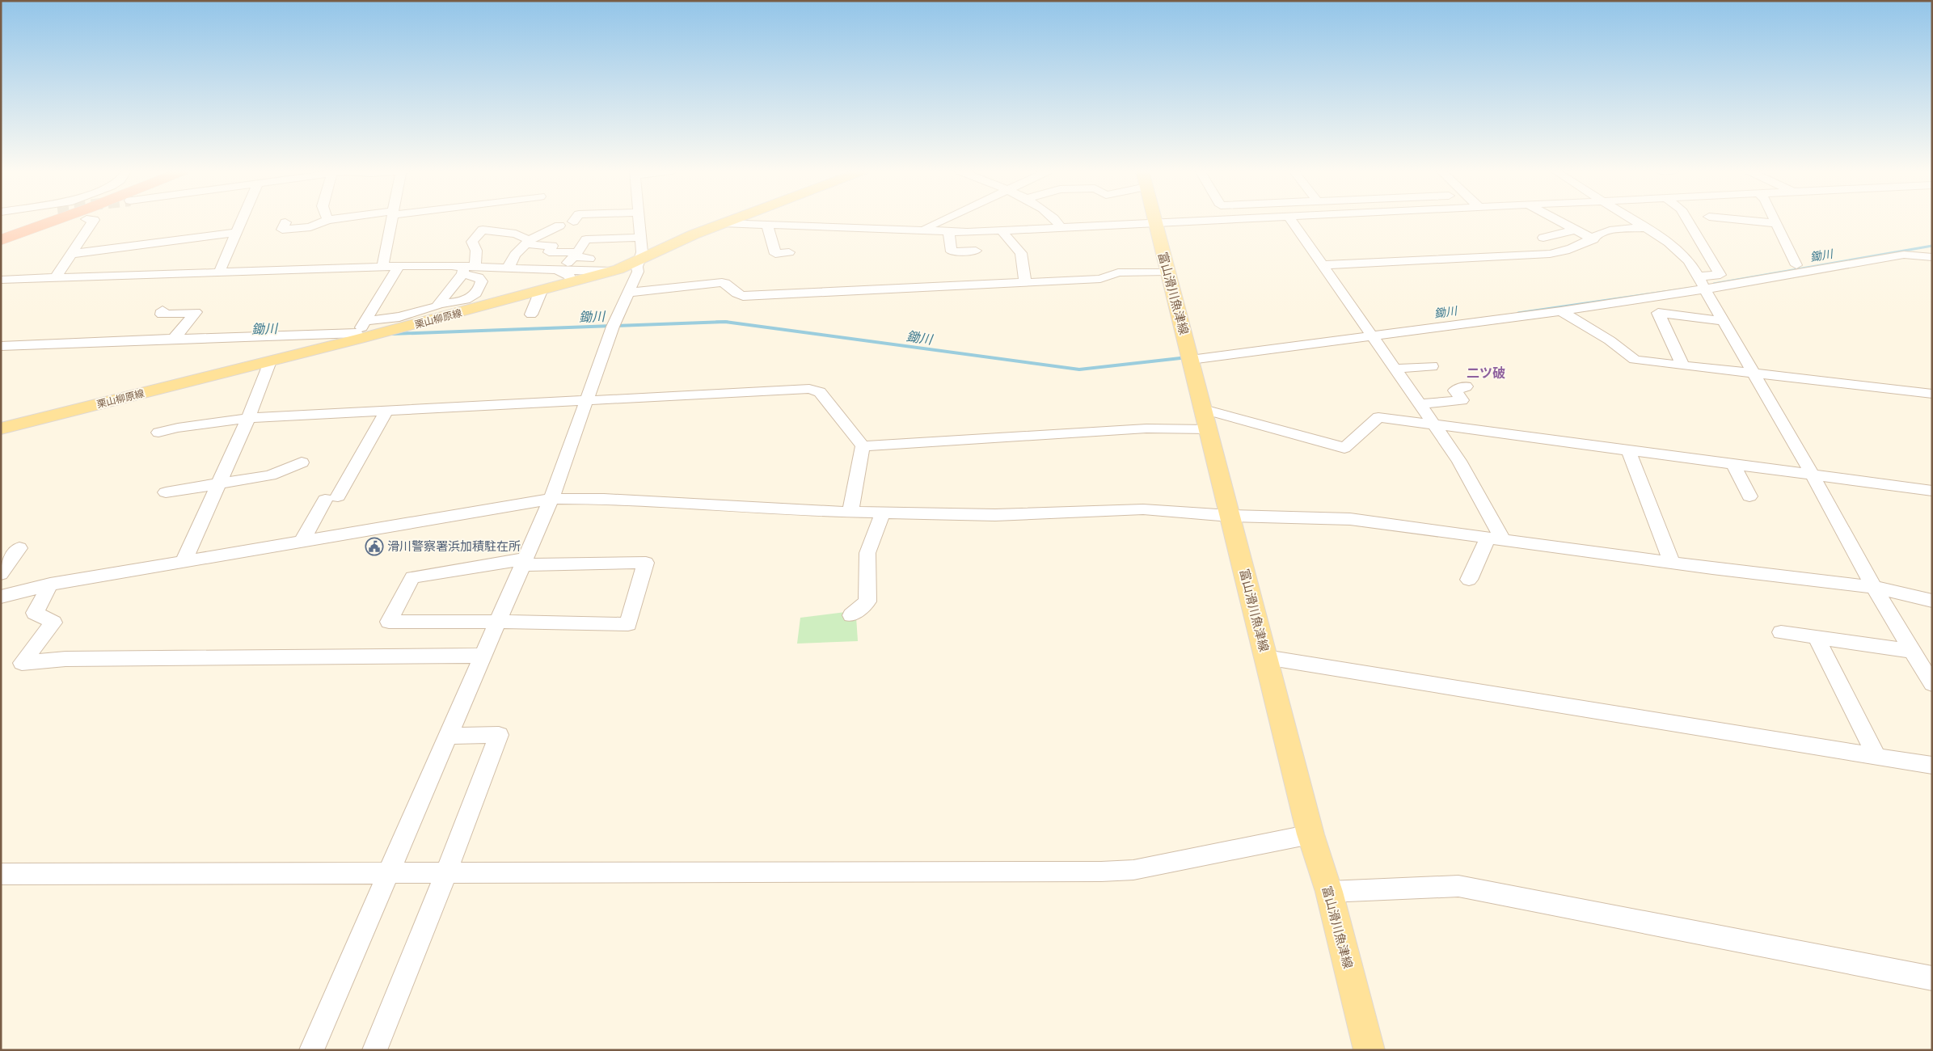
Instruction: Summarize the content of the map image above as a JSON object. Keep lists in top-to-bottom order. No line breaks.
{"streets":{"main road":["富山滑川魚津線","栗山柳原線"]},"districts":["二ツ破"],"water":["鋤川"],"places":{"public building":["滑川警察署浜加積駐在所"]}}
